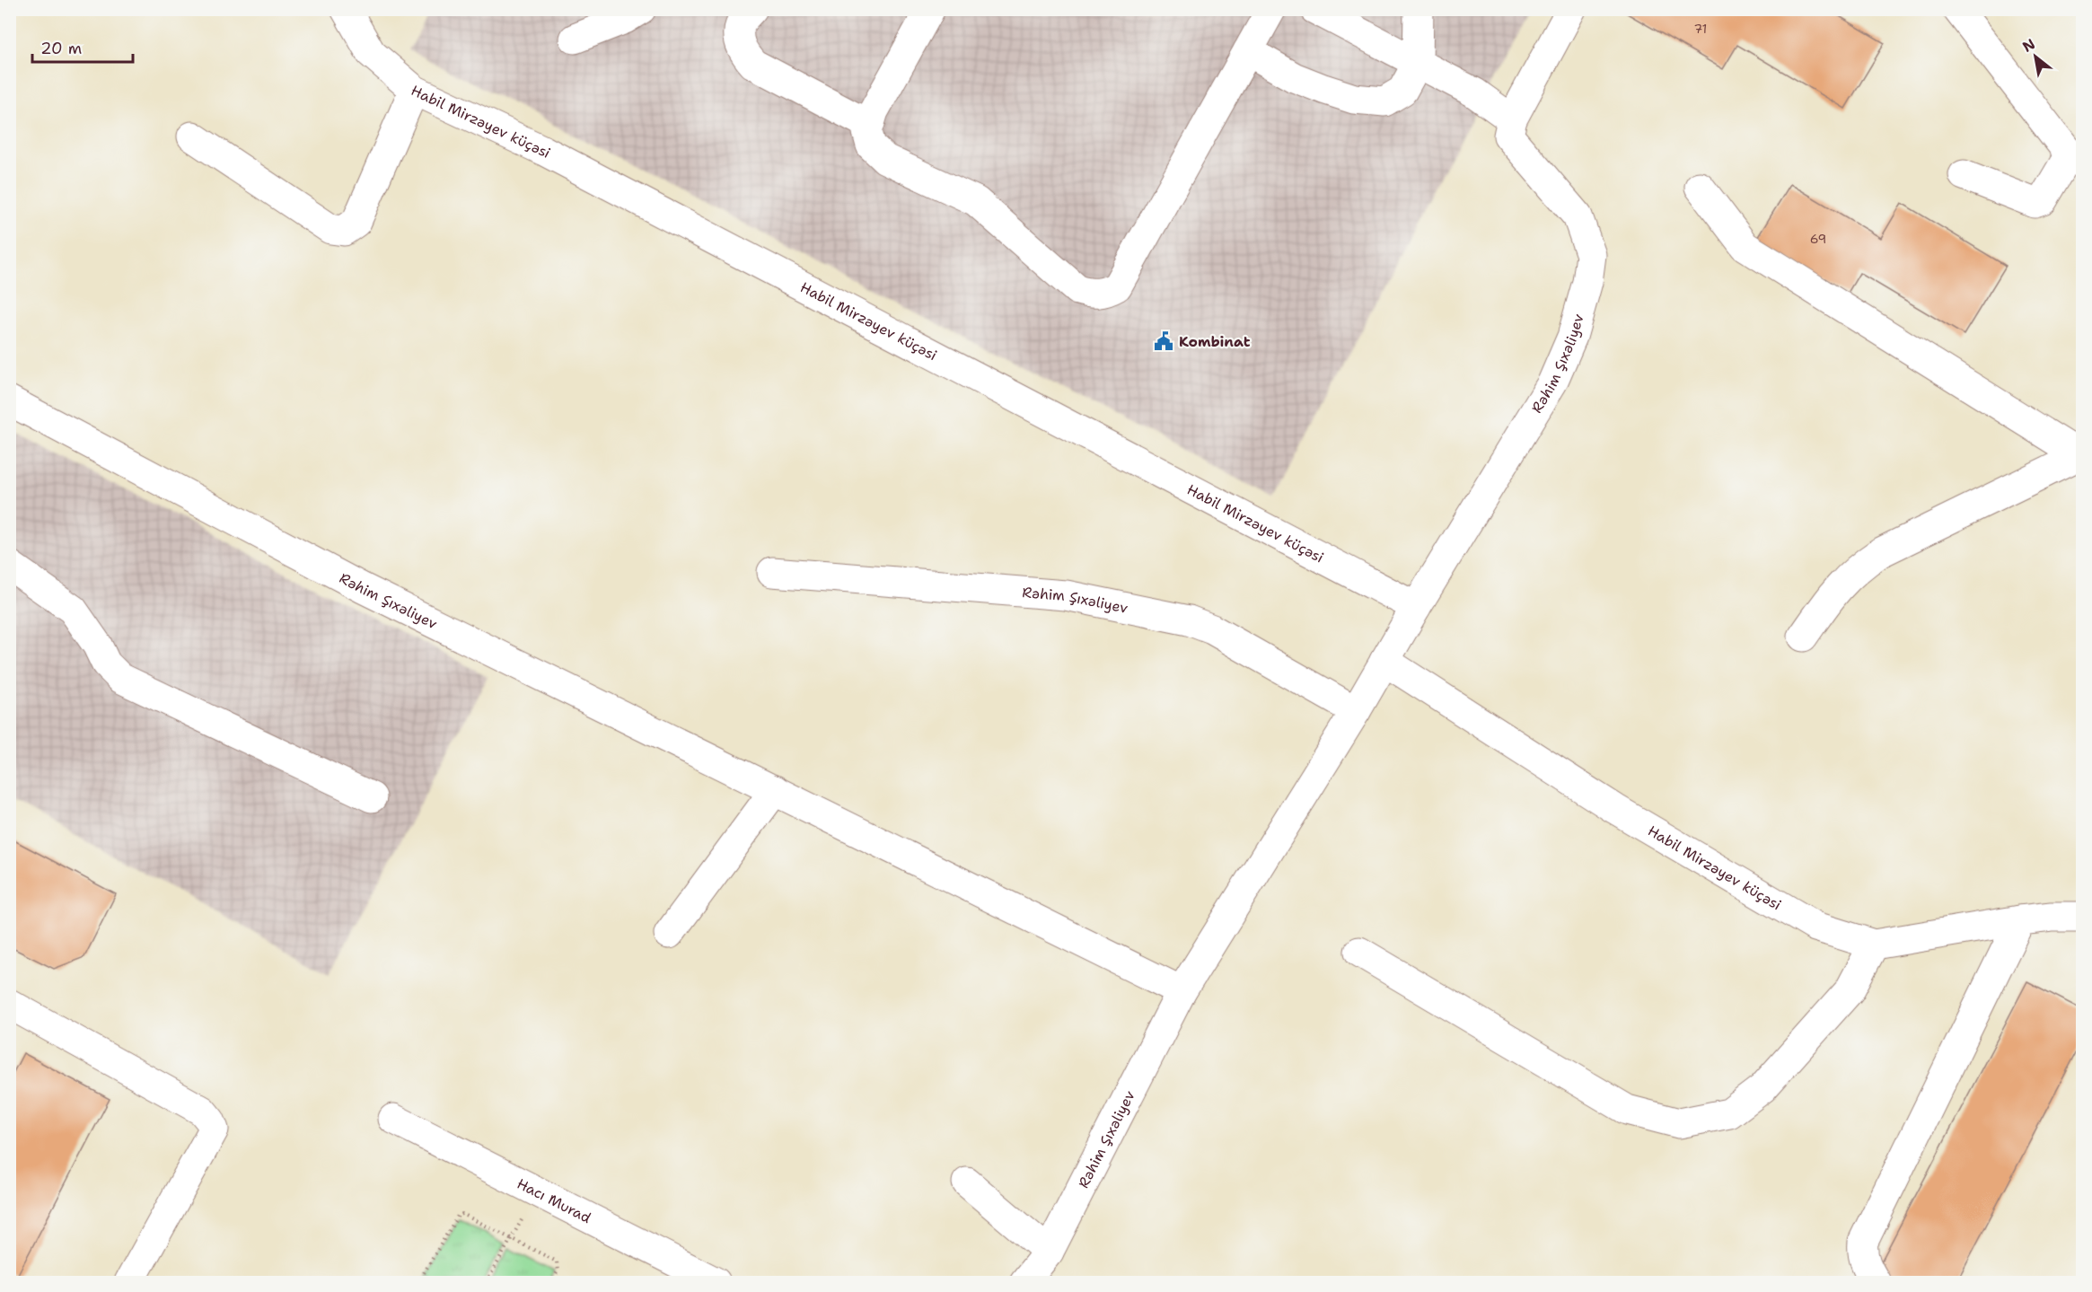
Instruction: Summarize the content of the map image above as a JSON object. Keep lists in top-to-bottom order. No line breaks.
{"streets":{"street":["Habil Mirzəyev küçəsi","Rəhim Şıxəliyev","Hacı Murad"]},"crossings":[["Habil Mirzəyev küçəsi","Rəhim Şıxəliyev"]],"places":{"public building":["Kombinat"]},"house_numbers":["71","69"],"scale_bar":"20 m","north":"top left"}
